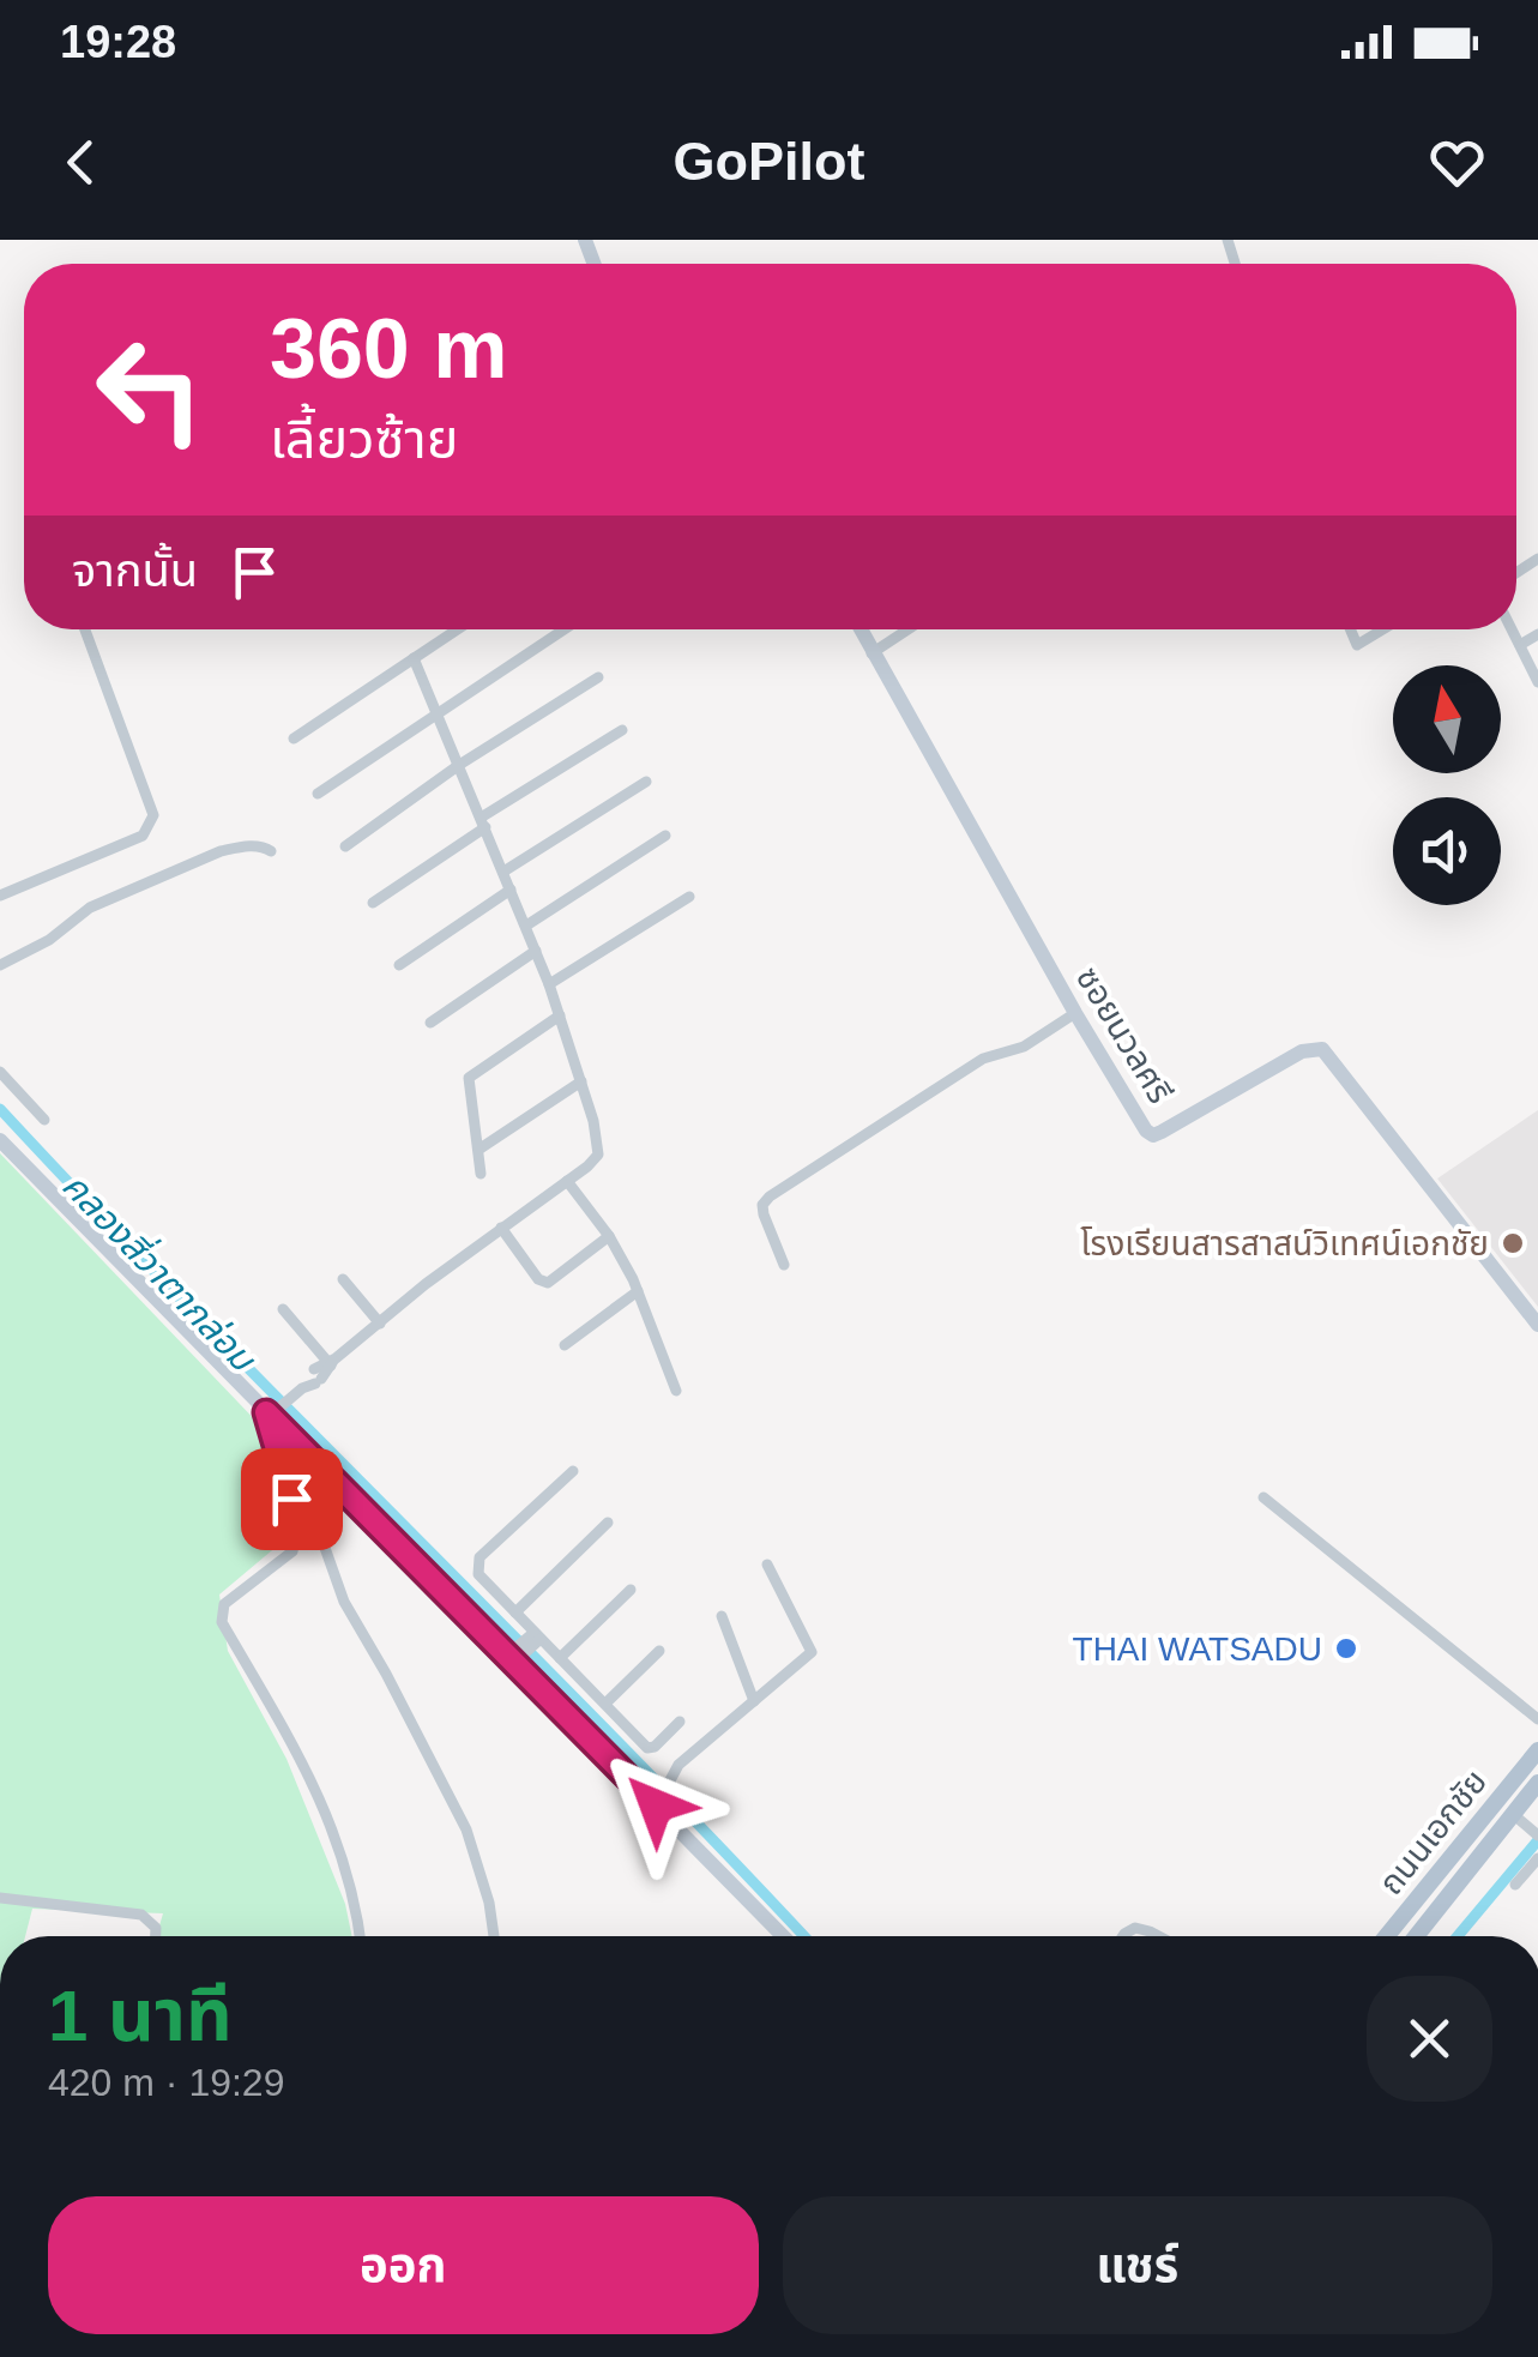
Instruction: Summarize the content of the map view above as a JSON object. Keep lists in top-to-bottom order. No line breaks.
{"streets":{"main road":["ถนนเอกชัย"],"street":["ซอยนวลศรี"]},"water":["คลองสี่วาตากล่อม"],"places":["โรงเรียนสารสาสน์วิเทศน์เอกชัย","THAI WATSADU"],"north":"top","page":{"status":"19:28","header":"GoPilot","turn":["360 m","เลี้ยวซ้าย"],"then":"จากนั้น","heading":["1 นาที","420 m · 19:29"],"buttons":["ออก","แชร์"]}}
